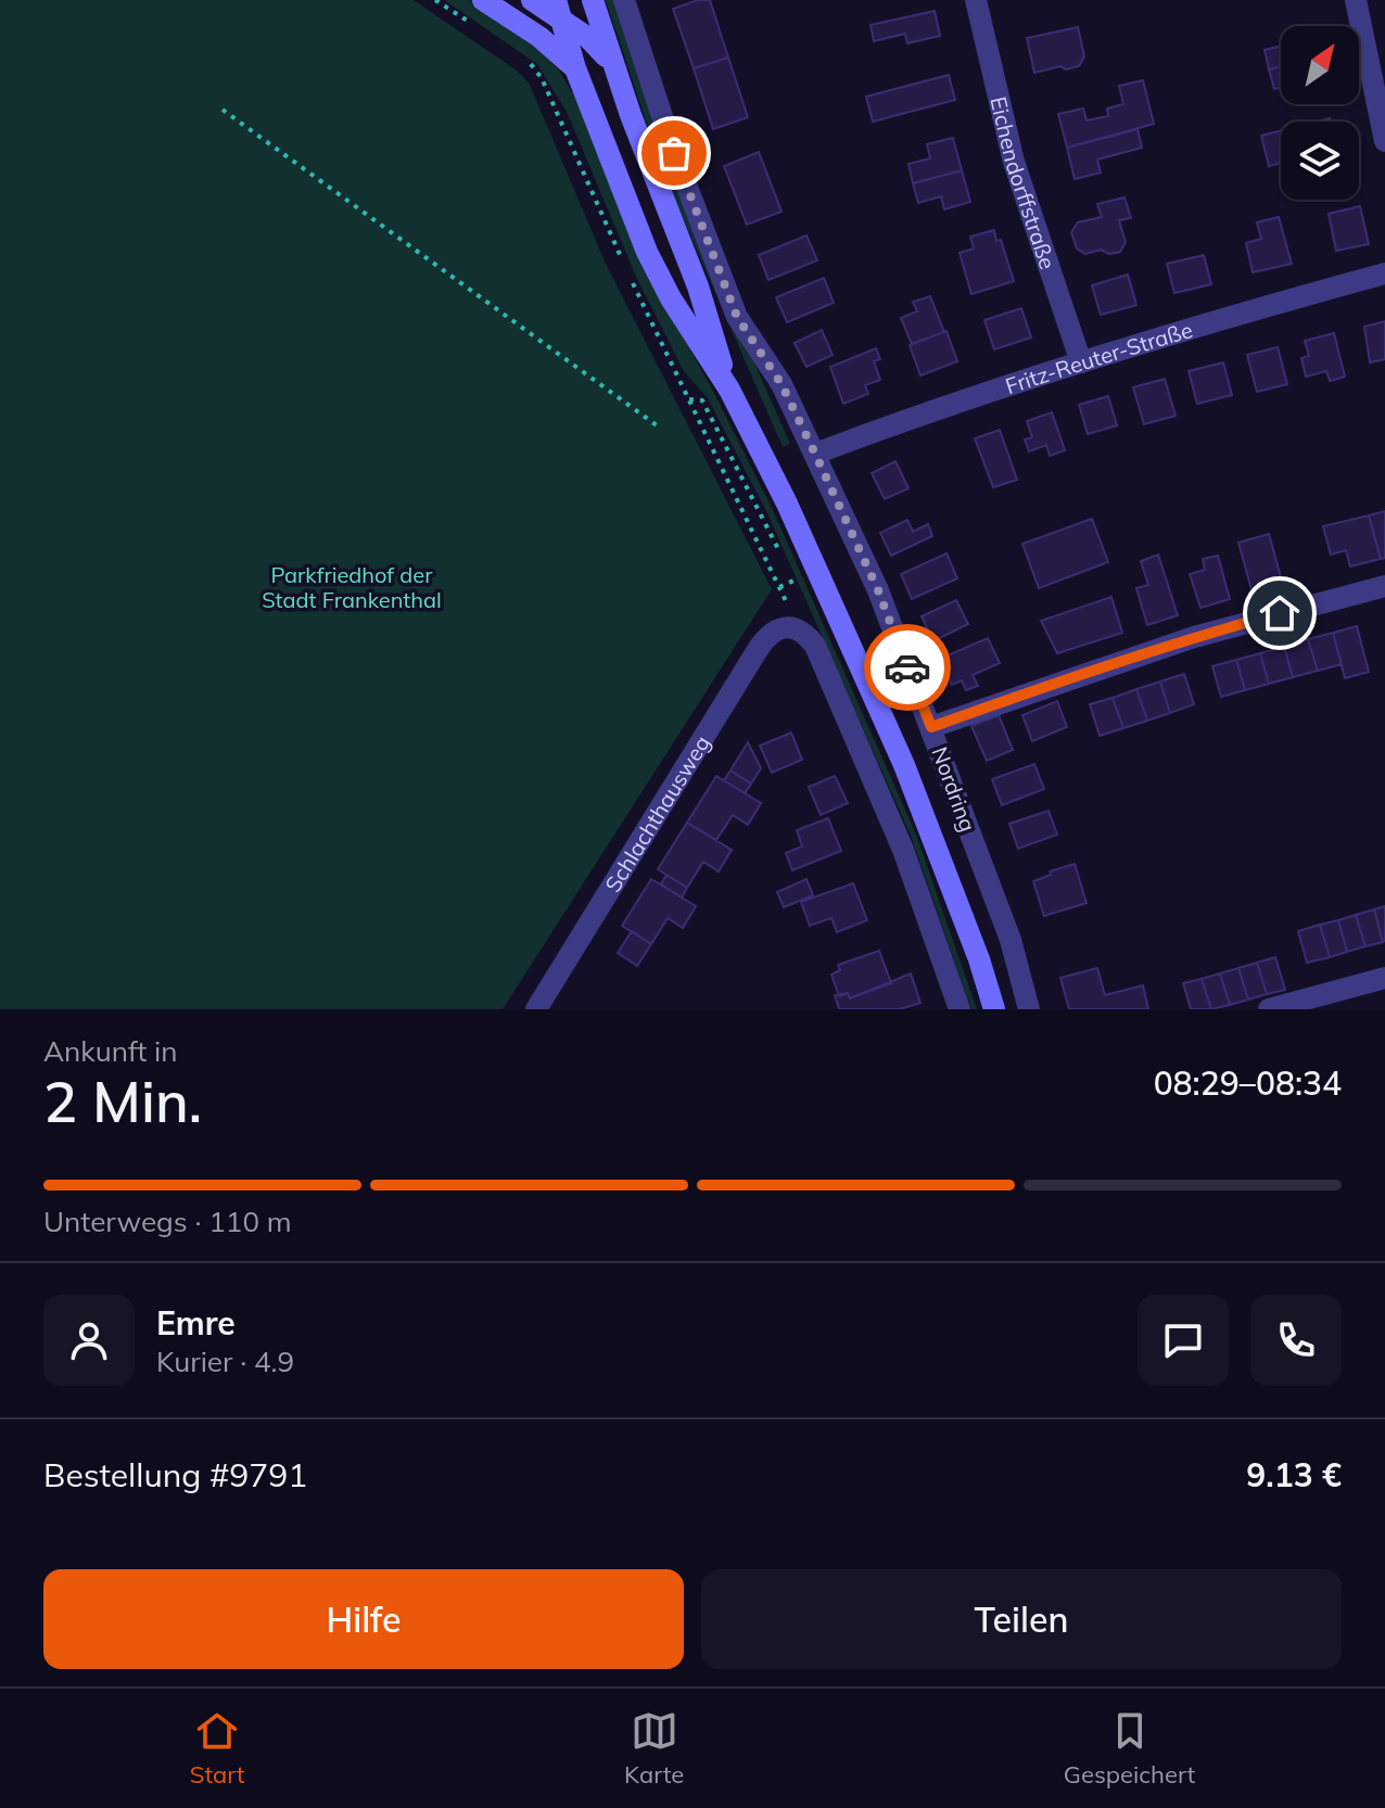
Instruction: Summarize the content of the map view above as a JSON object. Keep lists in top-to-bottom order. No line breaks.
{"streets":{"main road":["Nordring"],"street":["Eichendorffstraße","Fritz-Reuter-Straße","Schlachthausweg"]},"crossings":[["Eichendorffstraße","Fritz-Reuter-Straße"],["Fritz-Reuter-Straße","Nordring"]],"parks":["Parkfriedhof der Stadt Frankenthal"],"north":"top right","page":{"heading":["2 Min.","Ankunft in","08:29–08:34"],"panel":["Emre","Kurier · 4.9","Bestellung #9791","9.13 €"],"bar":"Unterwegs · 110 m","buttons":["Hilfe","Teilen"],"tabs":["Start","Karte","Gespeichert"]}}
